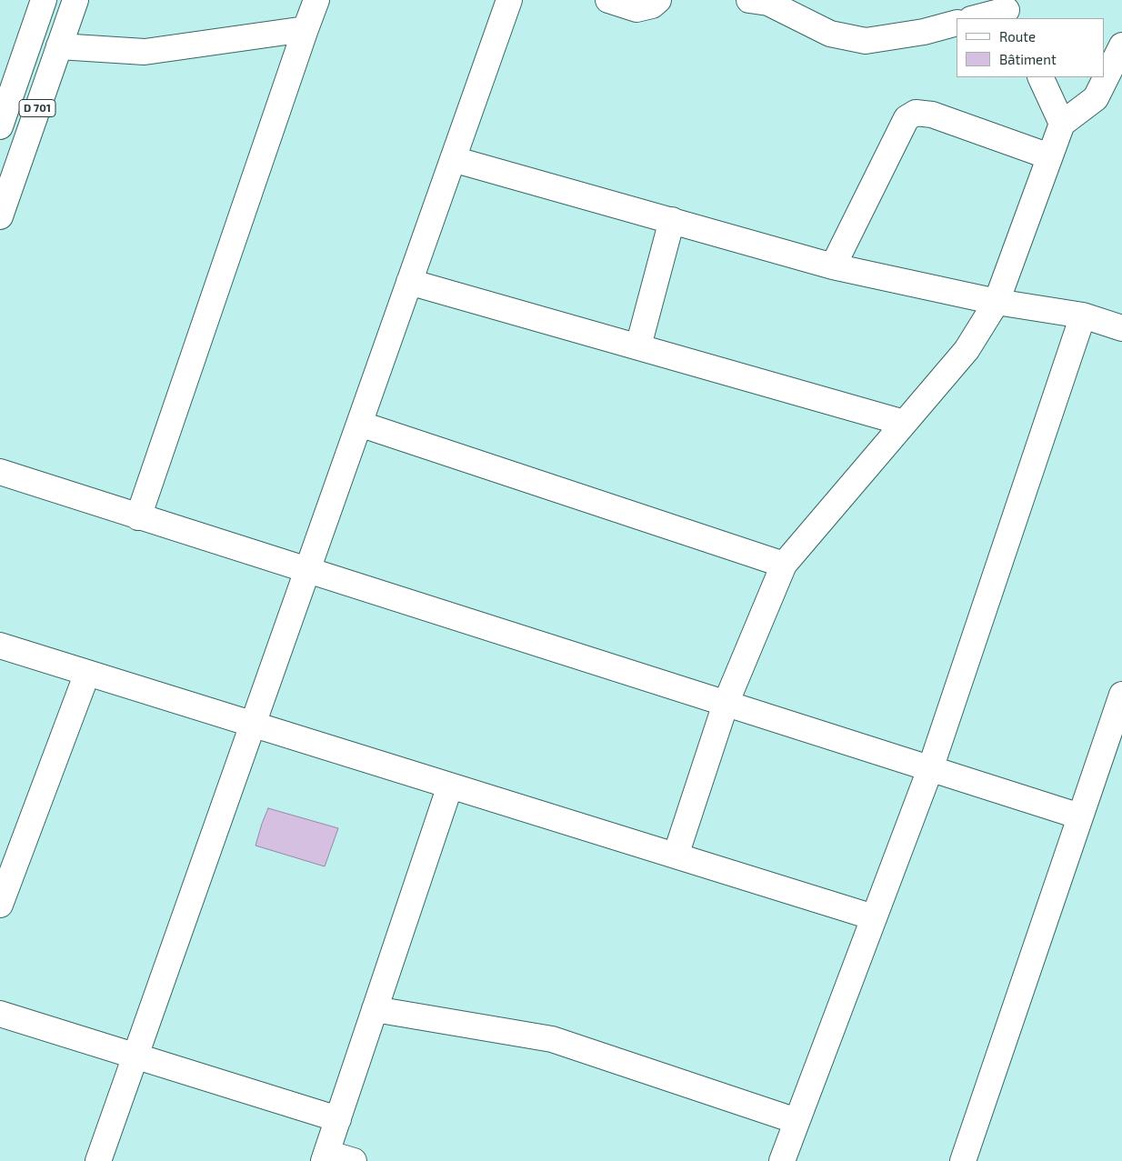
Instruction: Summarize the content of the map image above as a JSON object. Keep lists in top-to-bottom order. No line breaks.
{"streets":{"street":["D 701"]},"legend":["Route","Bâtiment"]}
